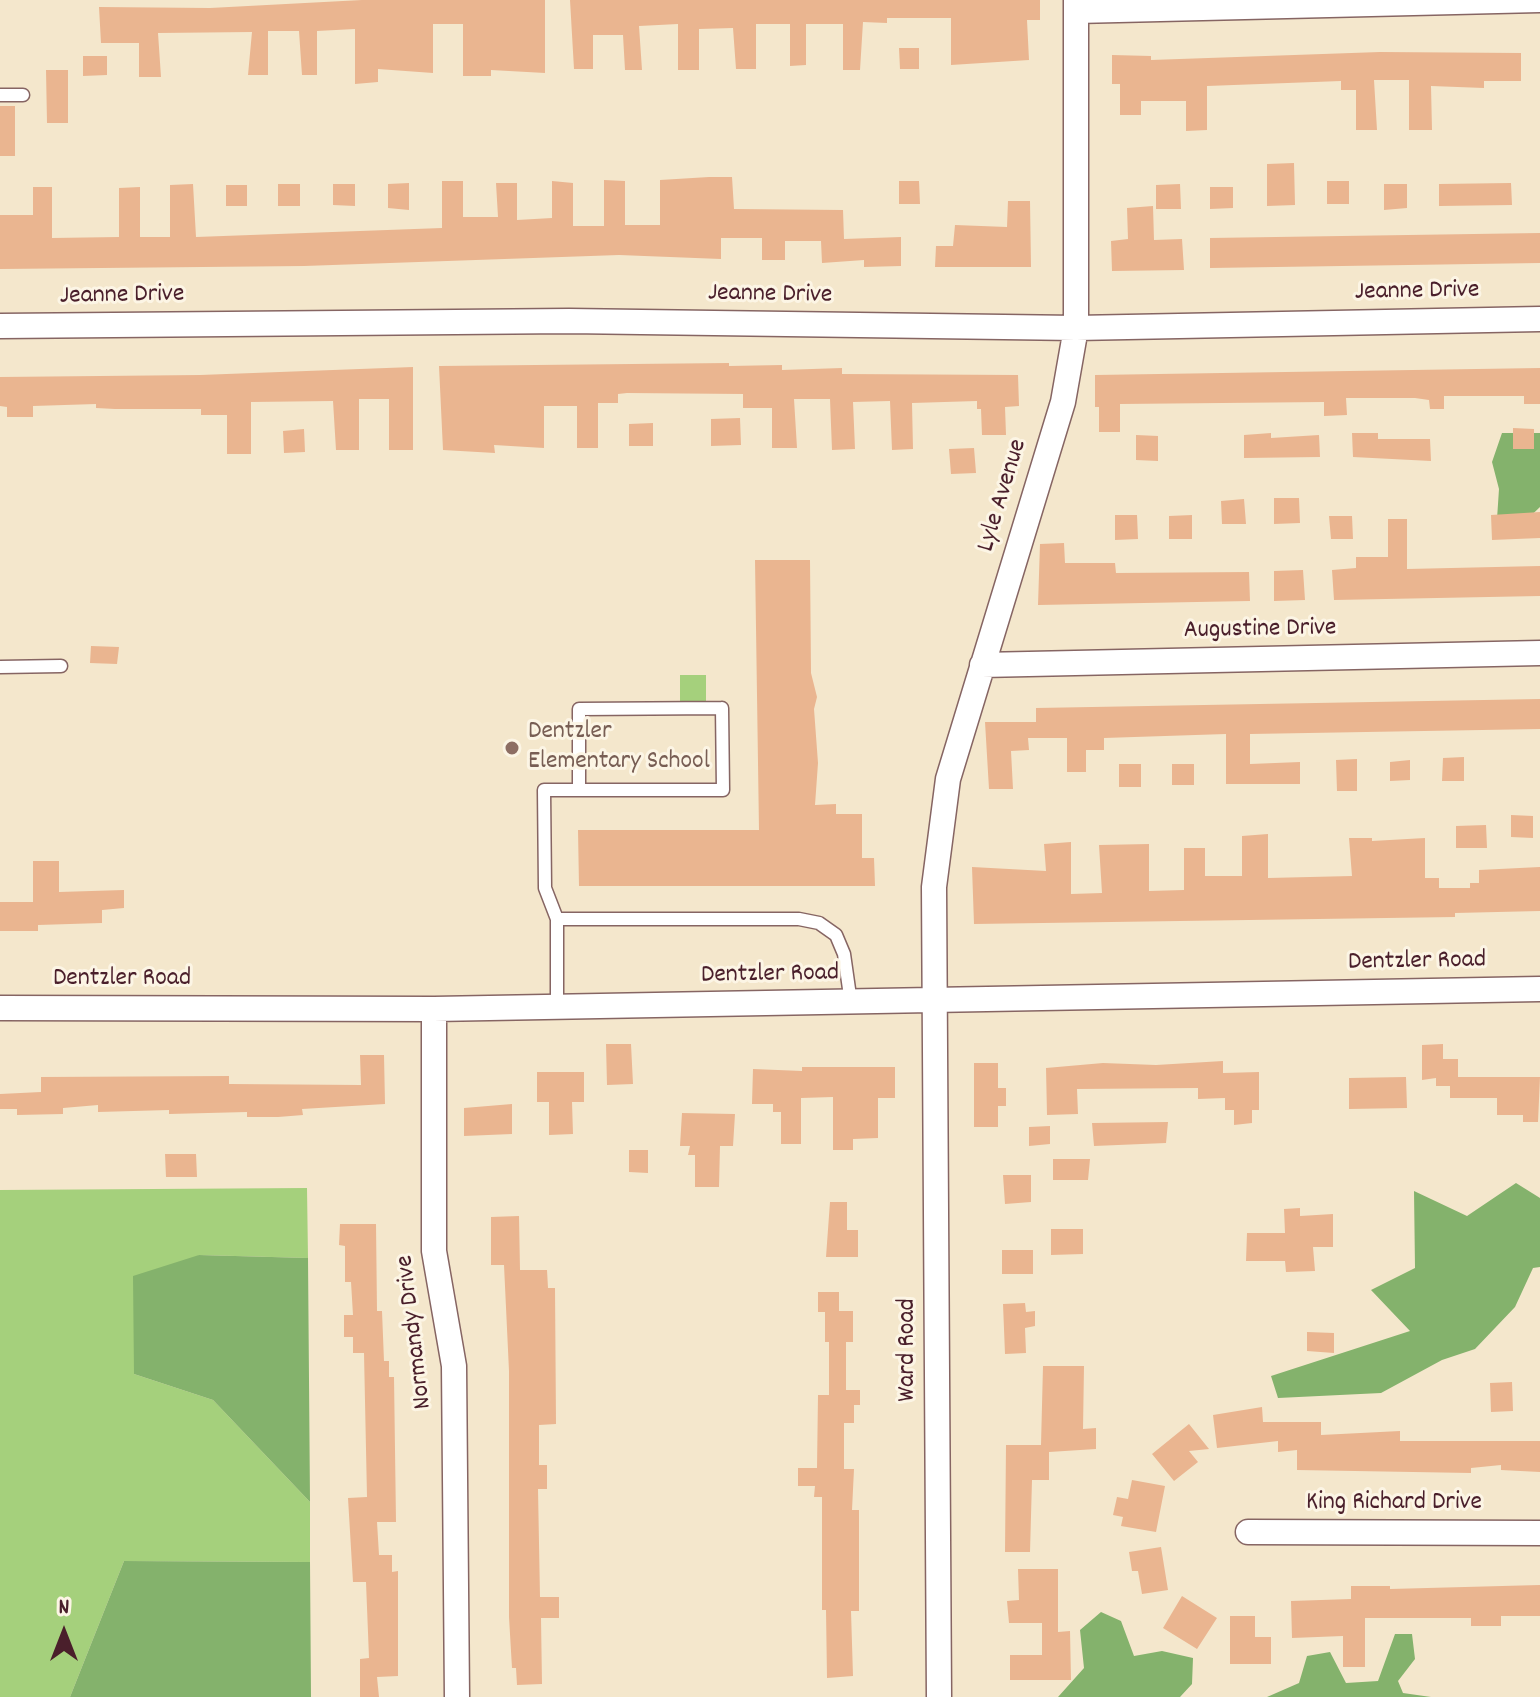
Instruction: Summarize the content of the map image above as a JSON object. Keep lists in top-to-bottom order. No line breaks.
{"streets":{"street":["Jeanne Drive","Lyle Avenue","Augustine Drive","Dentzler Road","Normandy Drive","Ward Road","King Richard Drive"]},"crossings":[["Jeanne Drive","Lyle Avenue"],["Lyle Avenue","Augustine Drive"],["Lyle Avenue","Dentzler Road"],["Lyle Avenue","Ward Road"],["Dentzler Road","Normandy Drive"],["Dentzler Road","Ward Road"]],"places":["Dentzler Elementary School"],"north":"top"}
